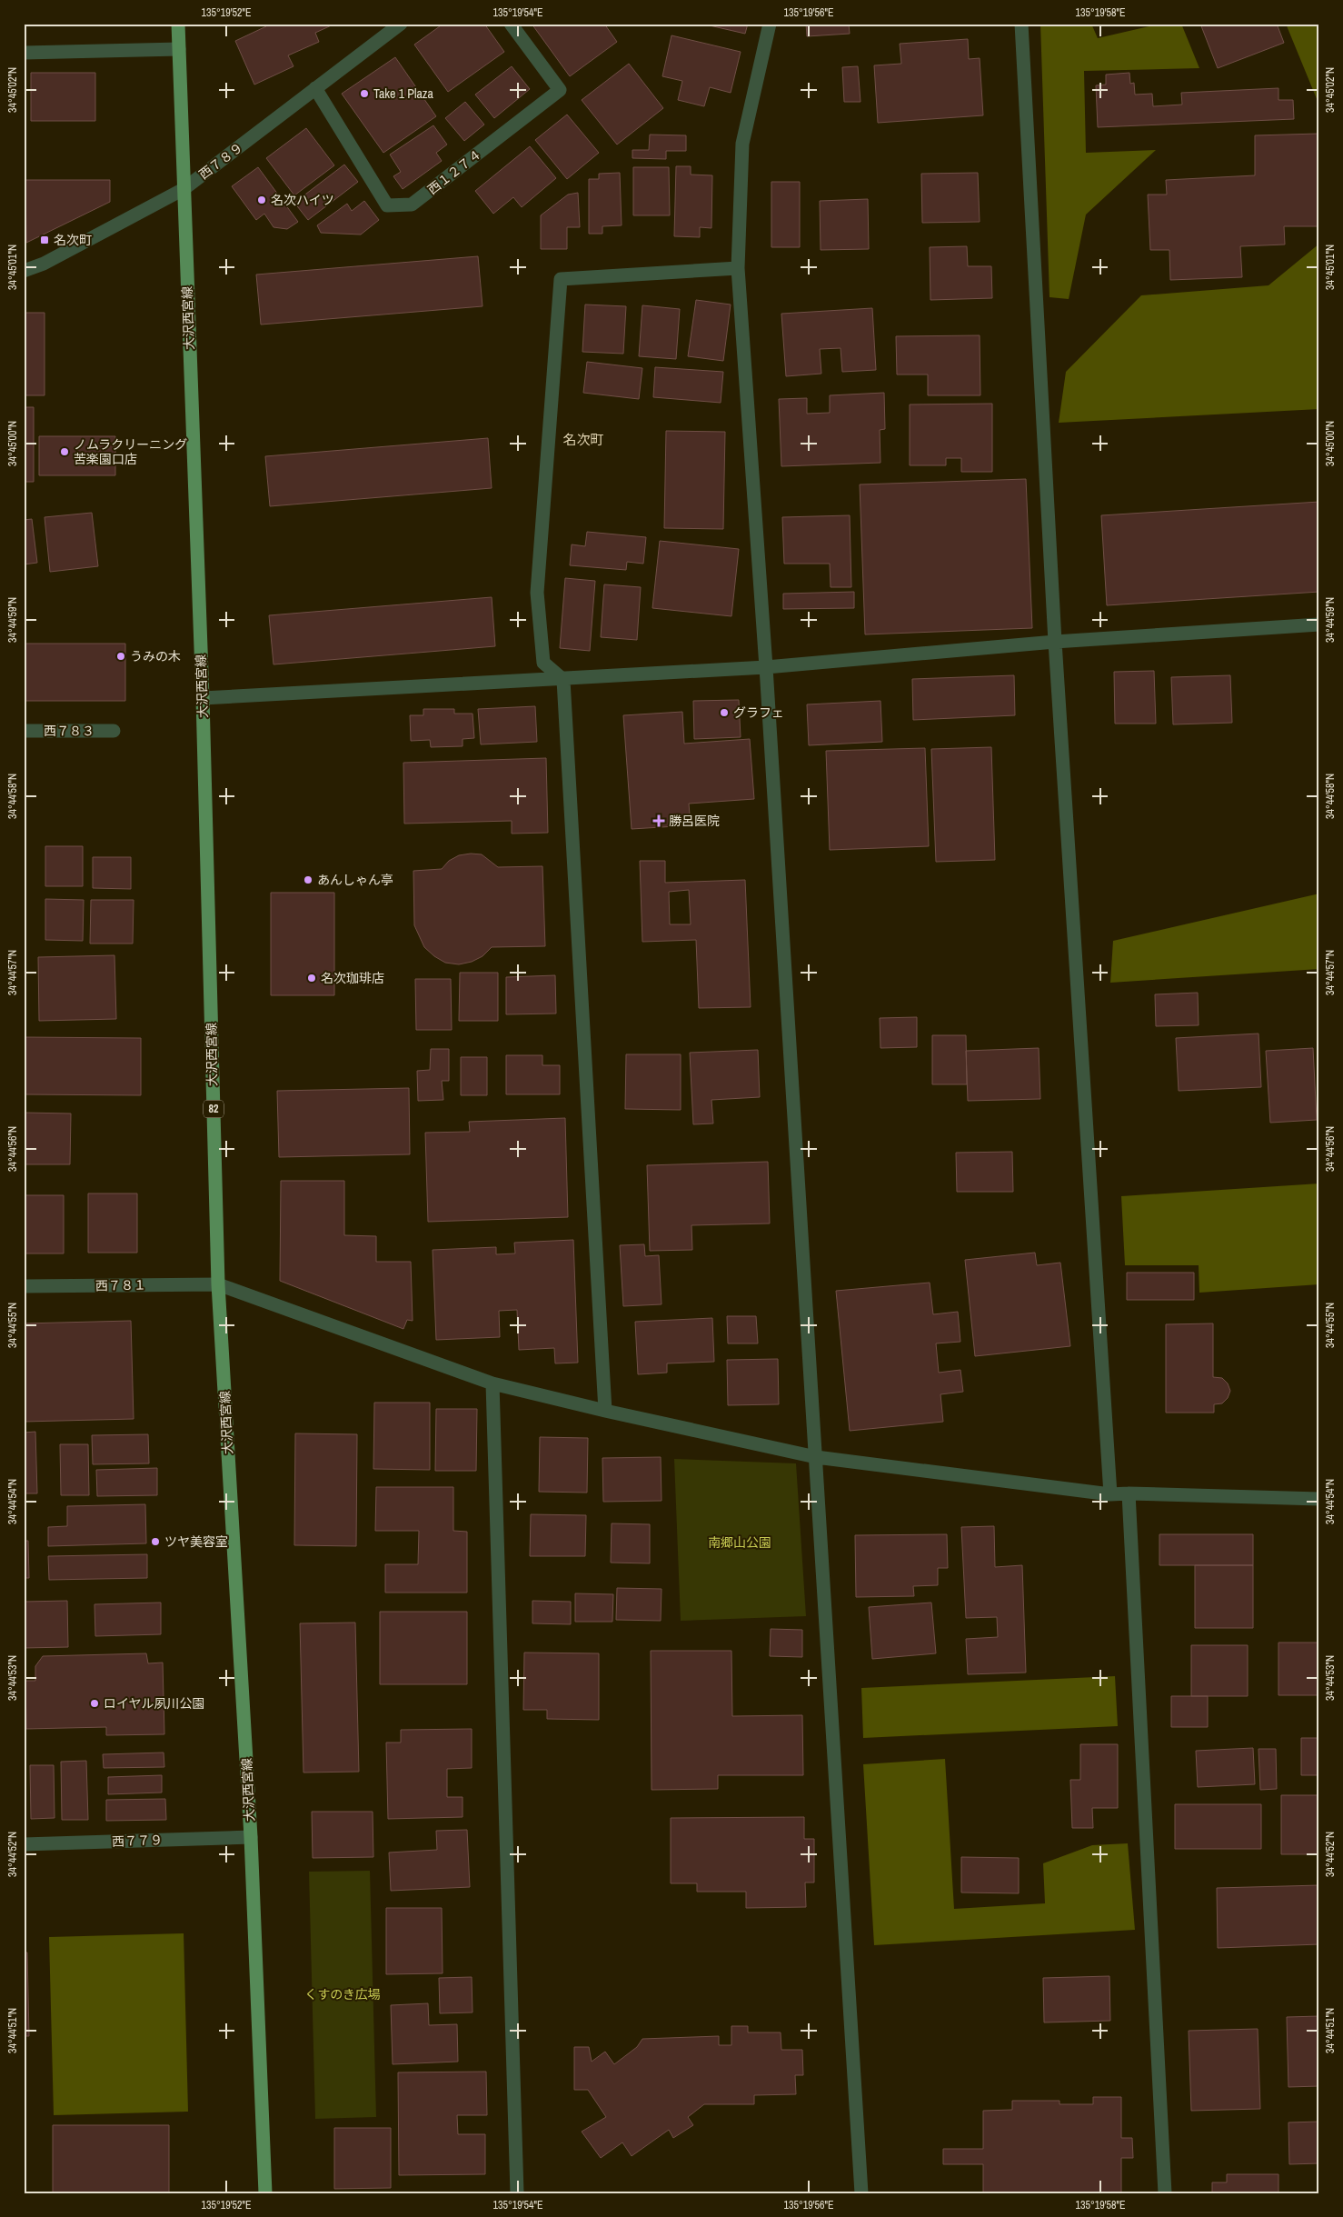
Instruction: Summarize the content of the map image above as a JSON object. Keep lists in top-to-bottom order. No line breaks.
{"streets":{"main road":["大沢西宮線","82"],"street":["西７８９","西１２７４","西７８３","西７８１","西７７９"]},"crossings":[["西７８９","西１２７４"],["西７８９","大沢西宮線"],["大沢西宮線","西７８１"],["大沢西宮線","西７７９"]],"districts":["名次町"],"parks":["南郷山公園","くすのき広場"],"places":{"other":["Take 1 Plaza","名次ハイツ","ノムラクリーニング 苦楽園口店","うみの木","グラフェ","あんしゃん亭","名次珈琲店","ツヤ美容室","ロイヤル夙川公園"],"transit":["名次町"],"health":["勝呂医院"]},"coordinates":["135°19'52\"E","135°19'54\"E","135°19'56\"E","135°19'58\"E","34°45'02\"N","34°45'01\"N","34°45'00\"N","34°44'59\"N","34°44'58\"N","34°44'57\"N","34°44'56\"N","34°44'55\"N","34°44'54\"N","34°44'53\"N","34°44'52\"N","34°44'51\"N"]}
